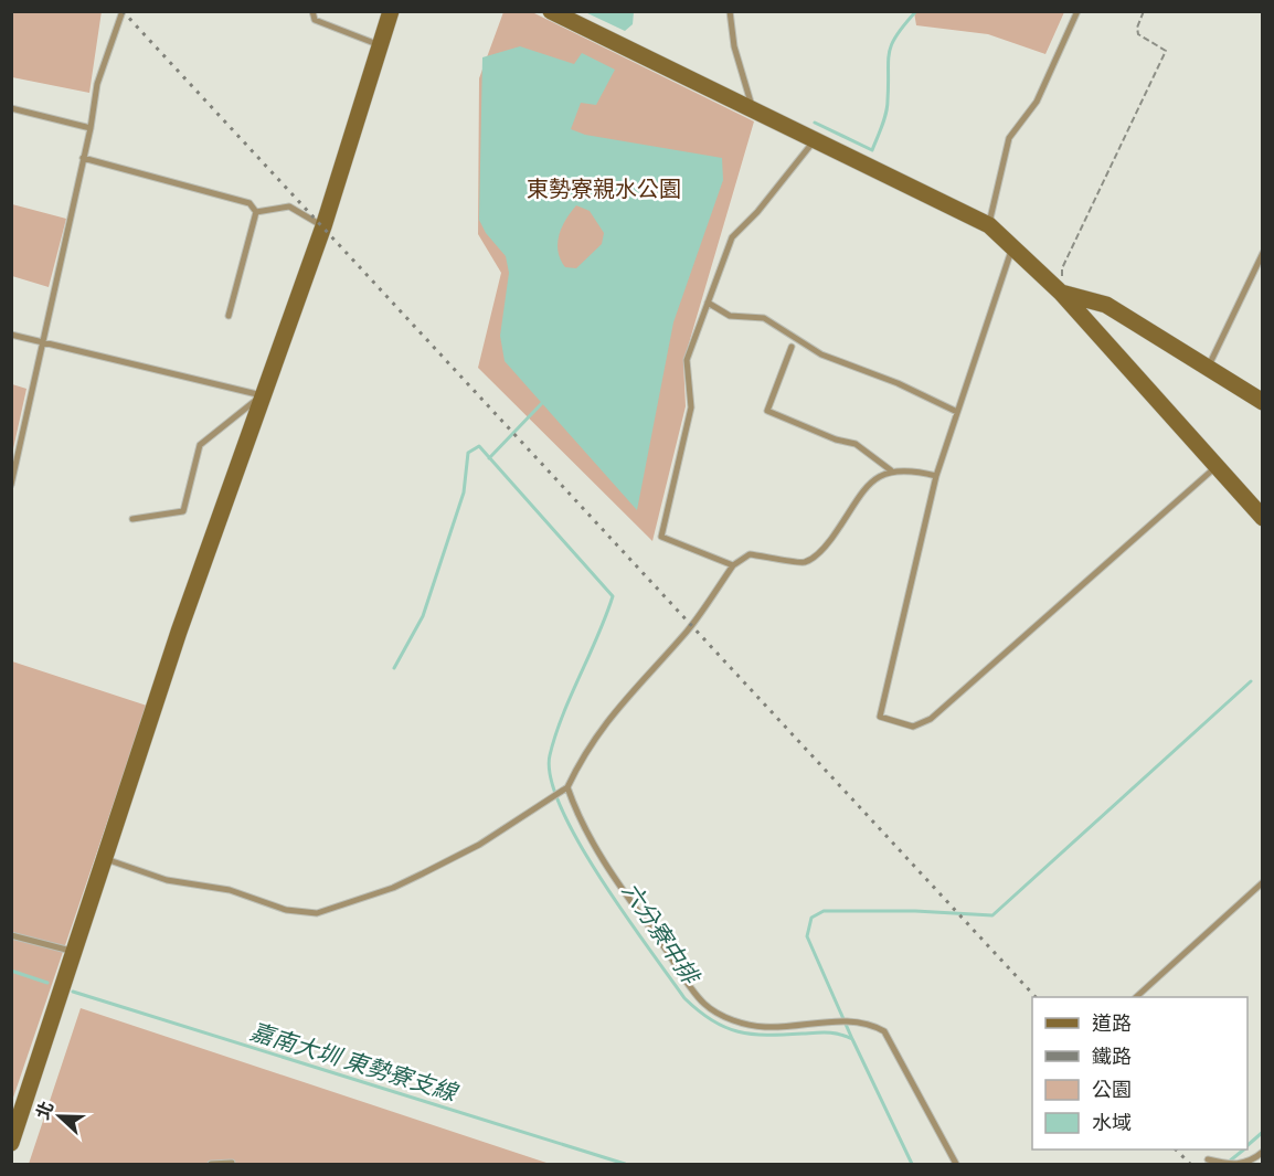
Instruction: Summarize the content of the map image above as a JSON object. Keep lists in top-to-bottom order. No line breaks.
{"water":["六分寮中排","嘉南大圳 東勢寮支線"],"parks":["東勢寮親水公園"],"legend":["道路","鐵路","公園","水域"],"north":"left"}
